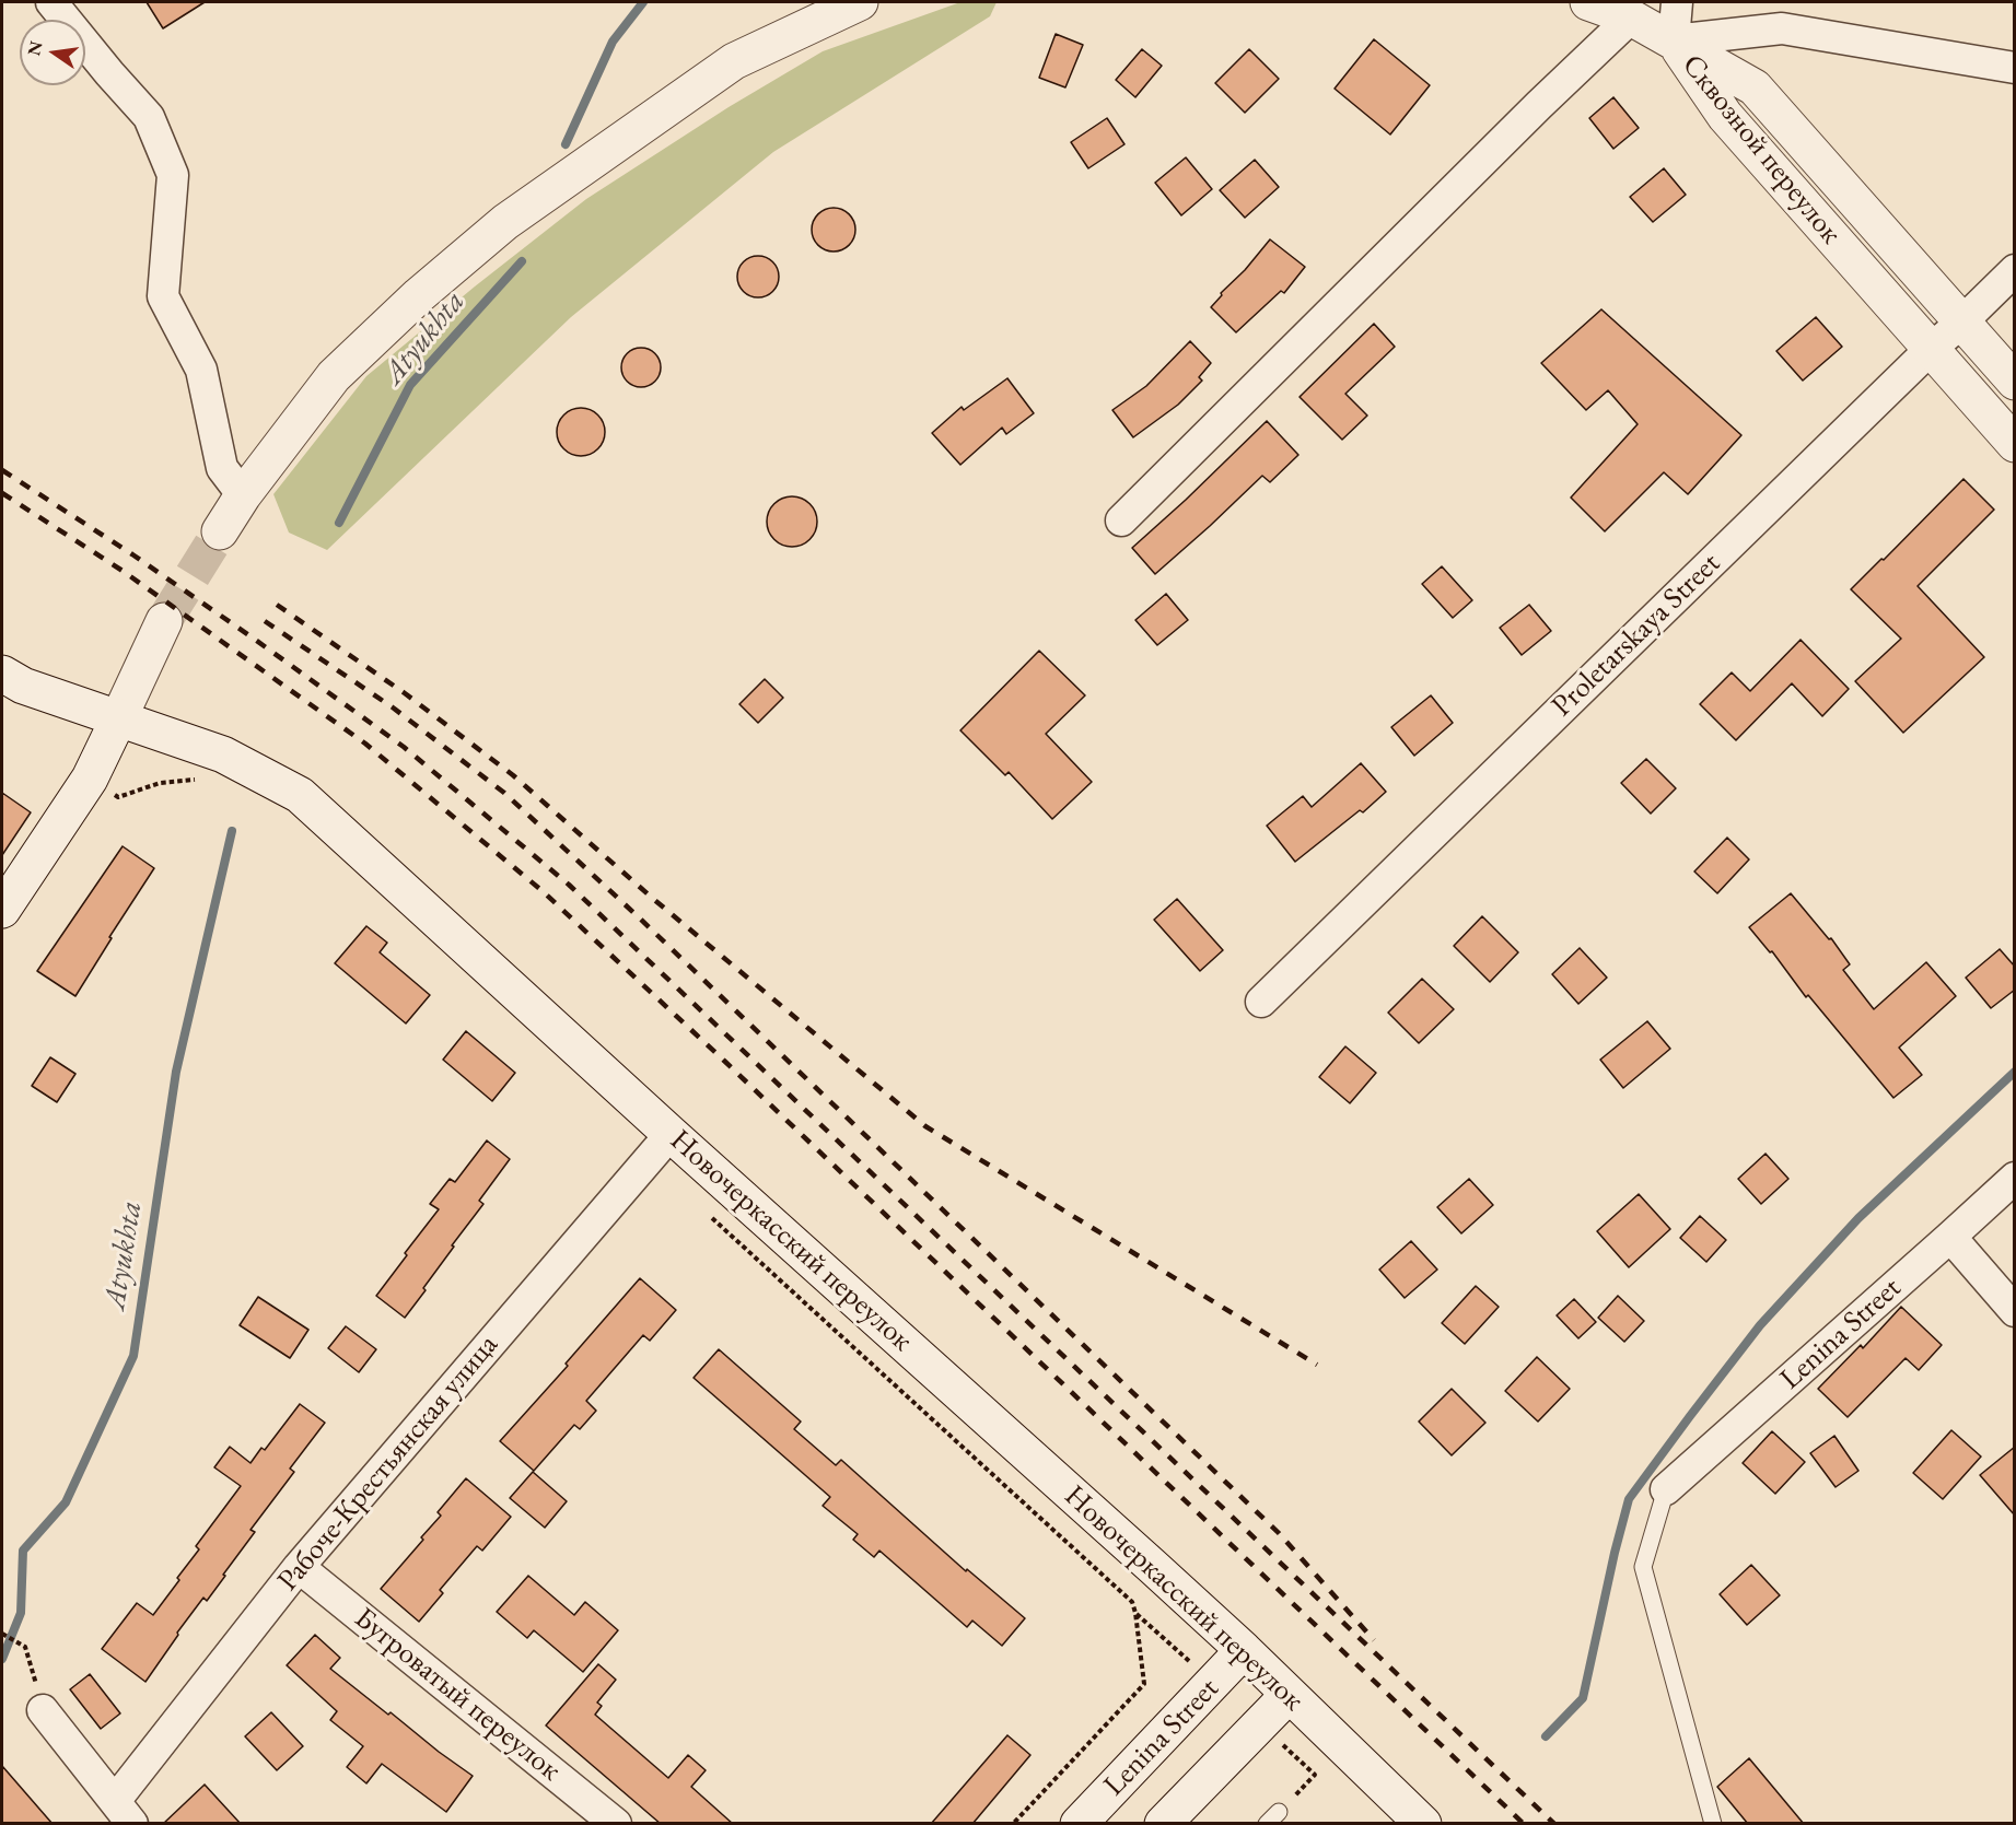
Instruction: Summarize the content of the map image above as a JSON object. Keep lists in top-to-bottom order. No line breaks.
{"streets":{"main road":["Сквозной переулок","Новочеркасский переулок","Lenina Street"],"street":["Proletarskaya Street","Рабоче-Крестьянская улица","Бугроватый переулок"]},"crossings":[["Сквозной переулок","Proletarskaya Street"],["Новочеркасский переулок","Lenina Street"],["Новочеркасский переулок","Рабоче-Крестьянская улица"],["Рабоче-Крестьянская улица","Бугроватый переулок"]],"water":["Atyukhta"],"north":"left"}
